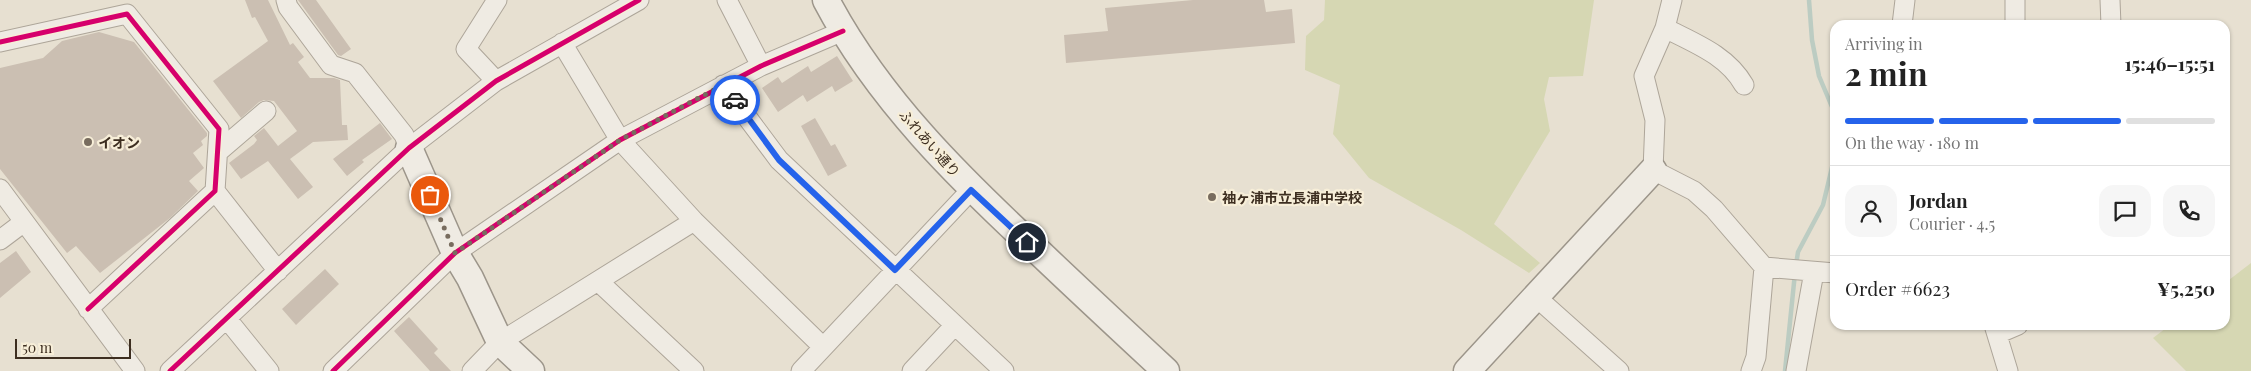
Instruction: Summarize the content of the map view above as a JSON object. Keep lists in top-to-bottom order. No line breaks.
{"streets":{"street":["ふれあい通り"]},"places":["イオン","袖ヶ浦市立長浦中学校"],"scale_bar":"50 m","page":{"heading":["2 min","Arriving in","15:46–15:51"],"panel":["Jordan","Courier · 4.5","Order #6623","¥5,250"],"bar":"On the way · 180 m","scale":"50 m"}}
